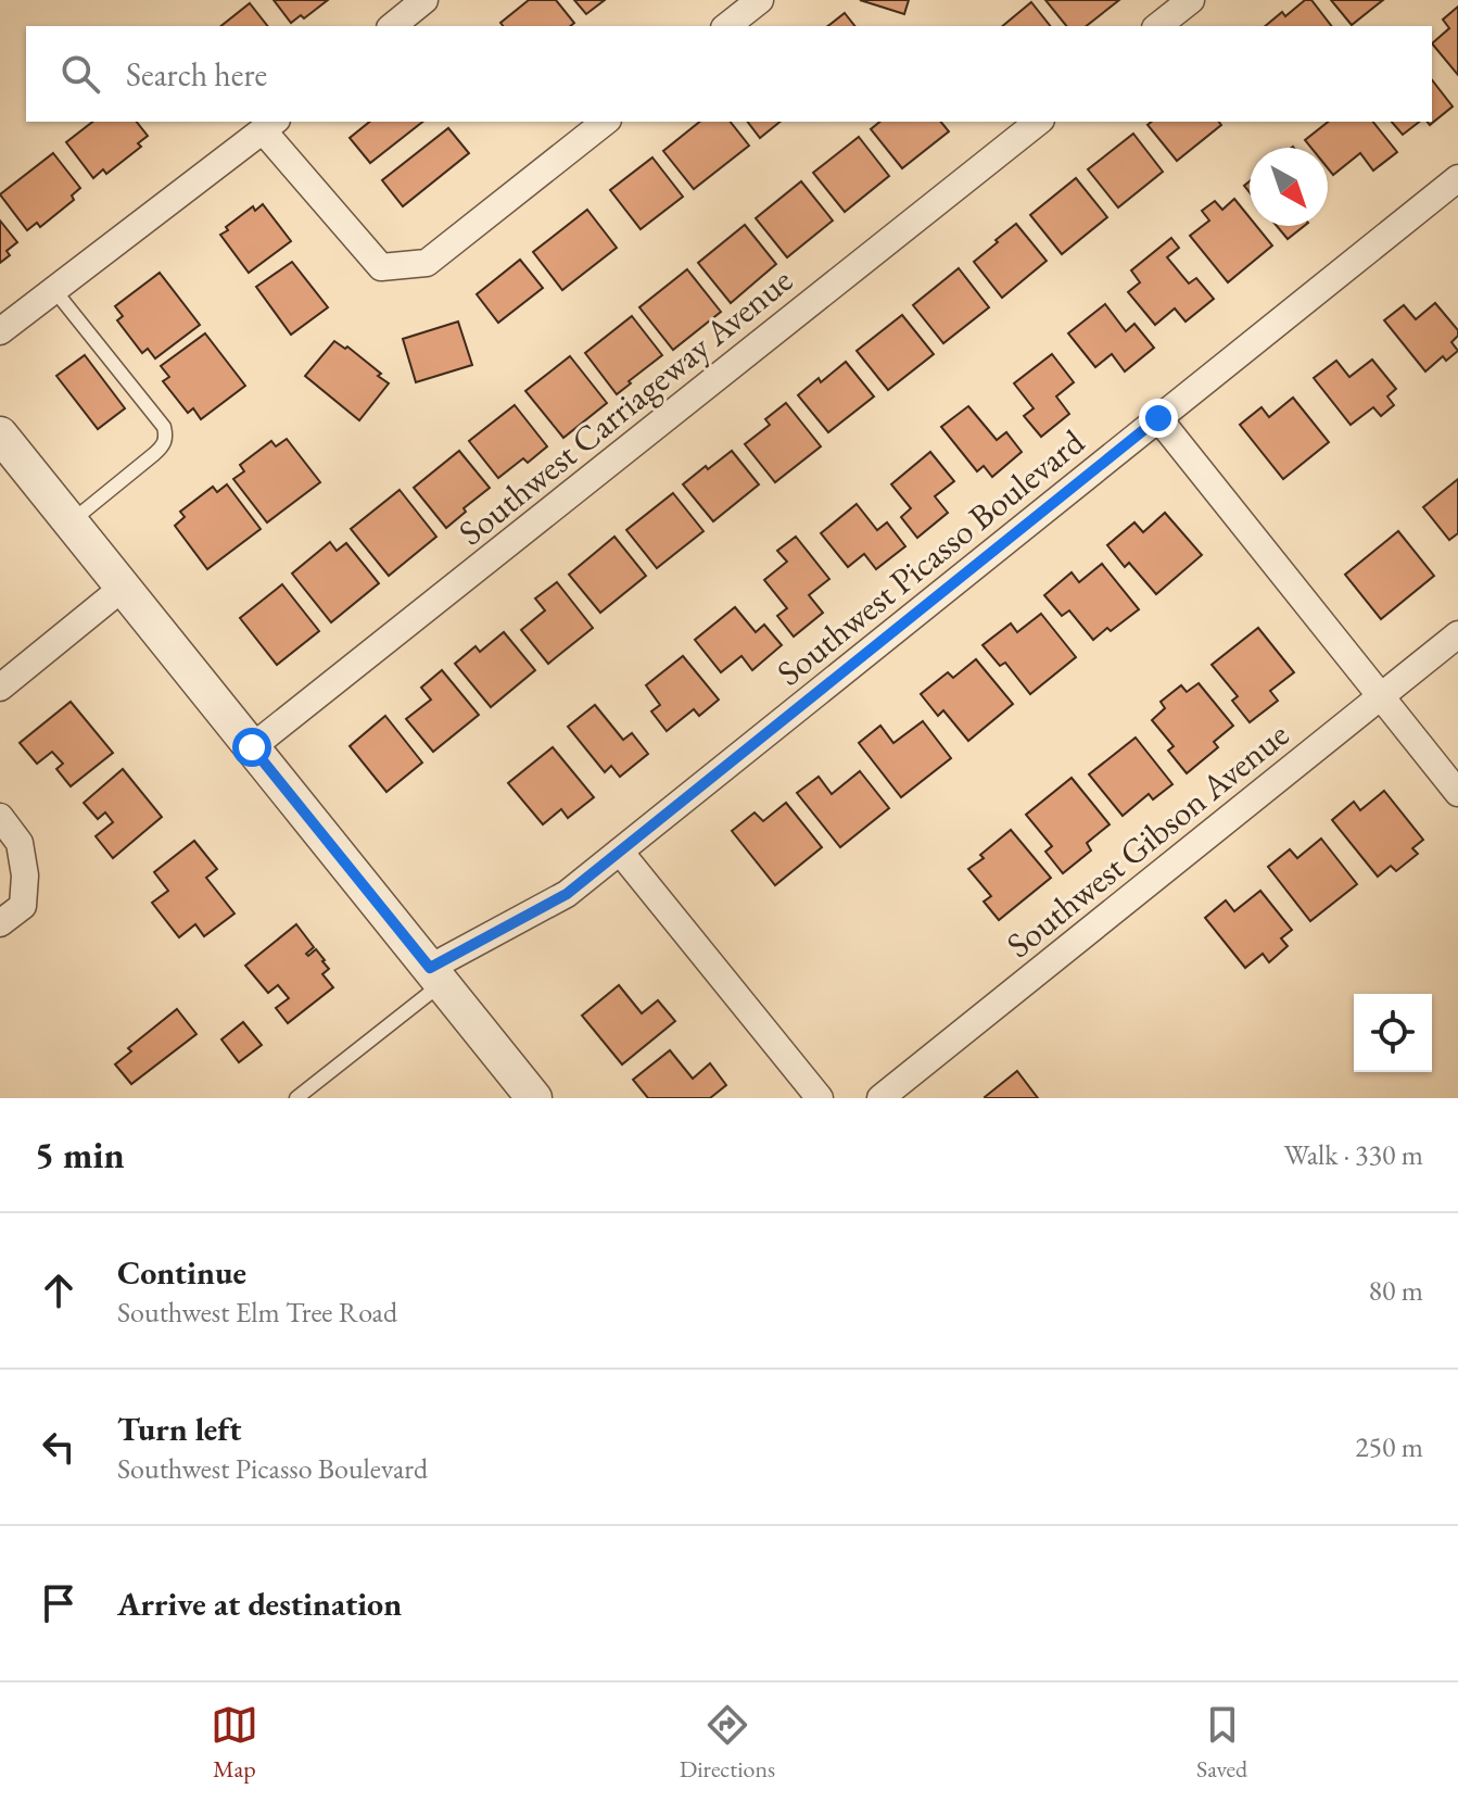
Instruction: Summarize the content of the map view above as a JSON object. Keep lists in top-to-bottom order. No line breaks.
{"streets":{"street":["Southwest Carriageway Avenue","Southwest Picasso Boulevard","Southwest Gibson Avenue"]},"north":"bottom right","page":{"search":"Search here","heading":["5 min","Walk · 330 m"],"list":[["Continue","Southwest Elm Tree Road","80 m"],["Turn left","Southwest Picasso Boulevard","250 m"],"Arrive at destination"],"nav":["Map","Directions","Saved"]}}
